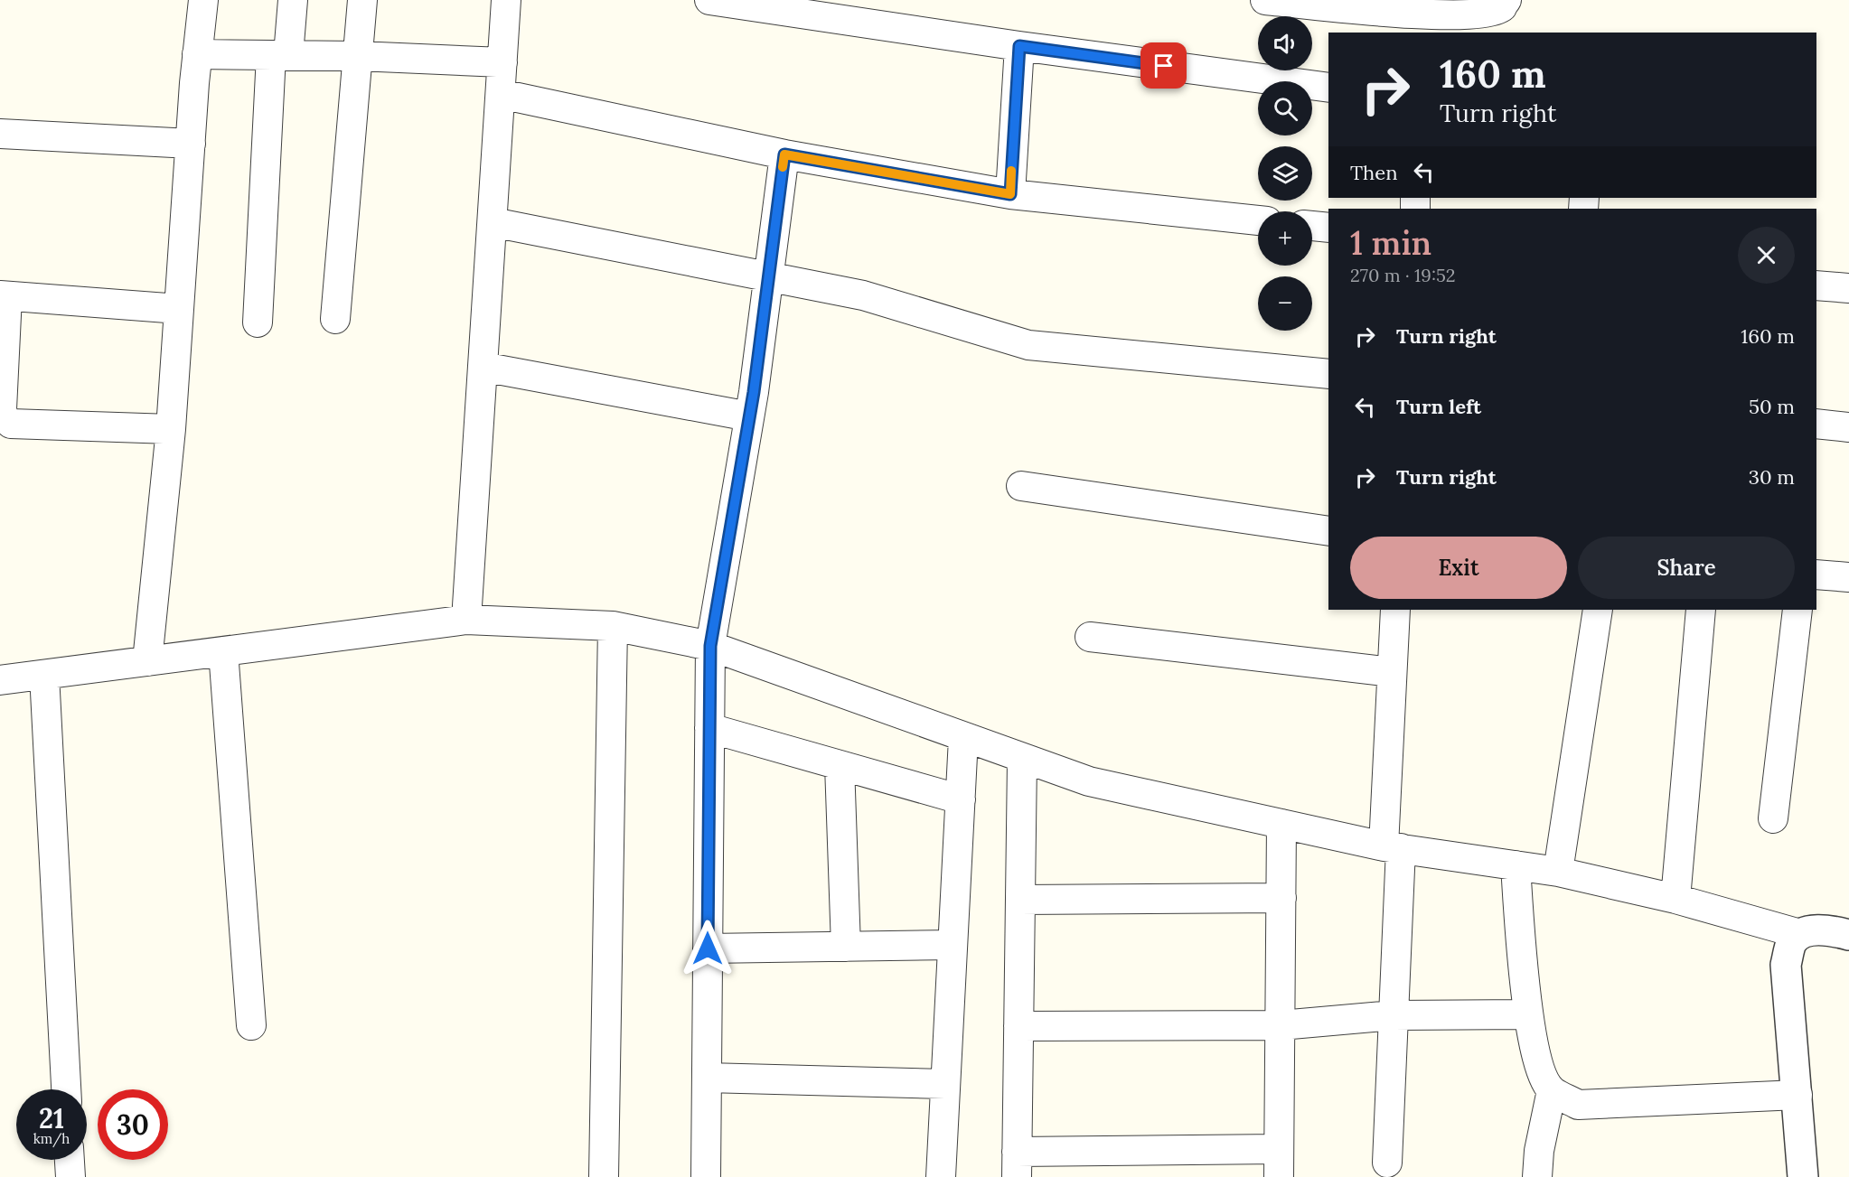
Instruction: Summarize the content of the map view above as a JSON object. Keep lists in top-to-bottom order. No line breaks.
{"page":{"map_buttons":["+","−"],"turn":["160 m","Turn right"],"then":"Then","heading":["1 min","270 m · 19:52"],"list":[{"name":"Turn right","value":"160 m"},{"name":"Turn left","value":"50 m"},{"name":"Turn right","value":"30 m"}],"buttons":["Exit","Share"],"speed":"21 km/h","limit":"30"}}
